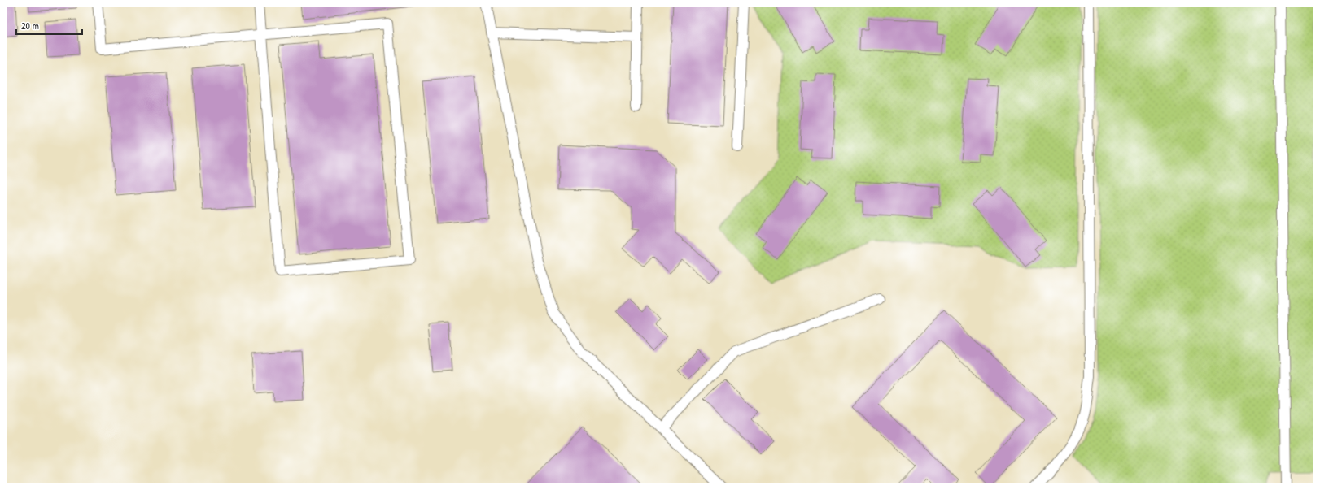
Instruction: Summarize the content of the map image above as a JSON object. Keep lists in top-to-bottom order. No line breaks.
{"scale_bar":"20 m"}
